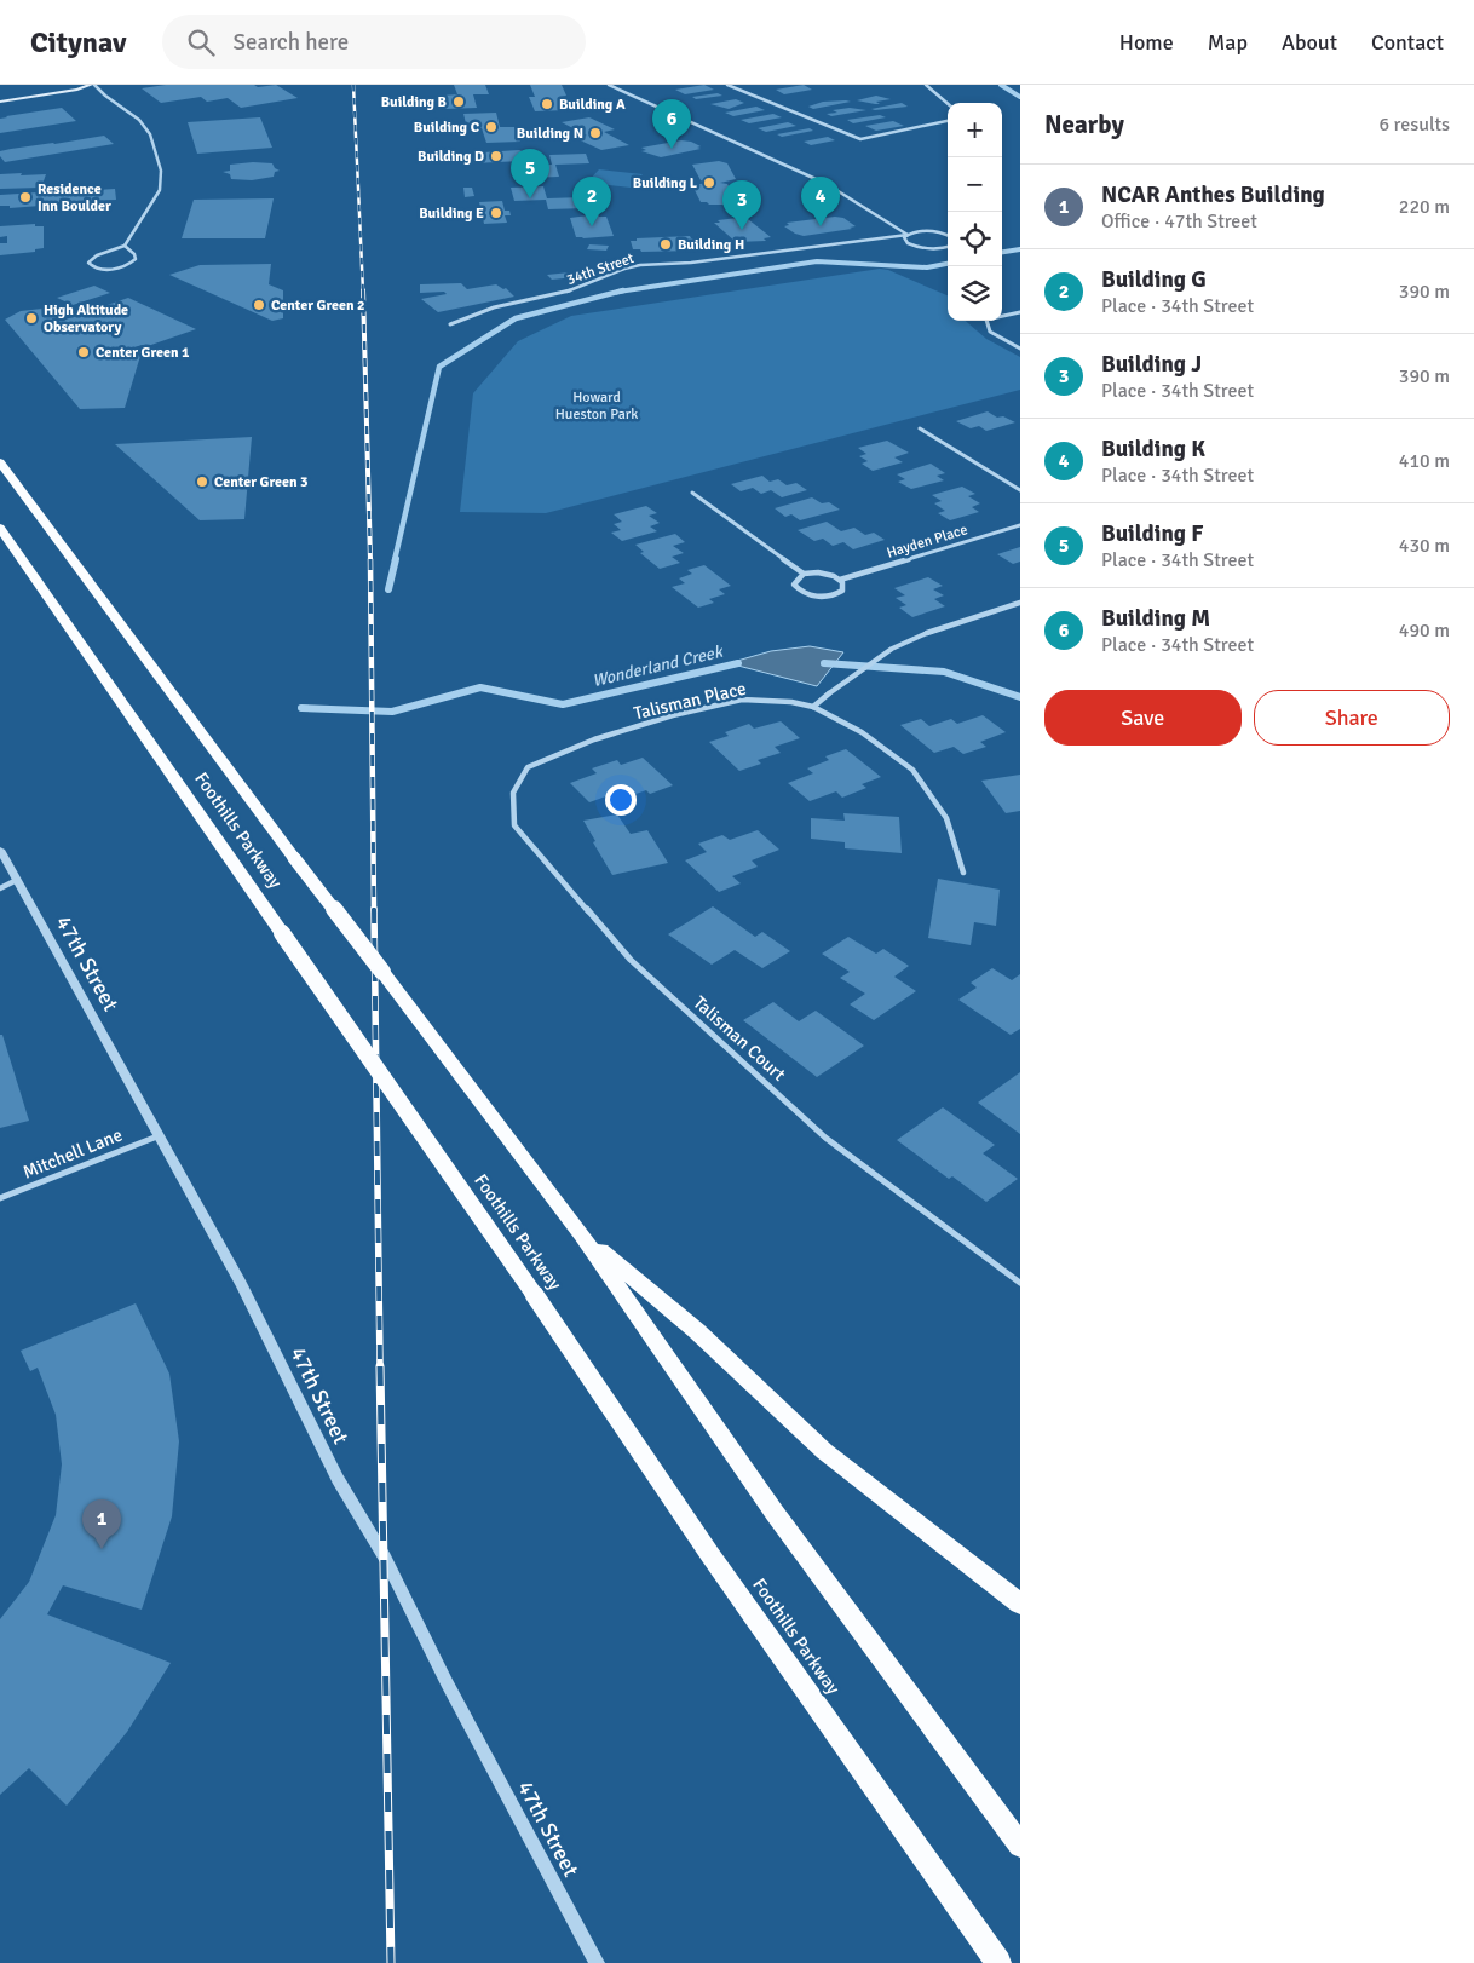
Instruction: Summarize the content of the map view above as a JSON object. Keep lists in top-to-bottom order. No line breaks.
{"streets":{"highway":["Foothills Parkway"],"street":["34th Street","Hayden Place","Talisman Place","47th Street","Talisman Court","Mitchell Lane"]},"crossings":[["Talisman Place","Talisman Court"],["47th Street","Mitchell Lane"]],"water":["Wonderland Creek"],"parks":["Howard Hueston Park"],"places":["Building B","Building A","Building C","Building N","Building D","Building L","Residence Inn Boulder","Building E","Building H","Center Green 2","High Altitude Observatory","Center Green 1","Center Green 3"],"page":{"header":"Citynav","search":"Search here","nav":["Home","Map","About","Contact"],"heading":["Nearby","6 results"],"pins":["6","5","2","4","3","1"],"map_buttons":["+","−"],"list":[{"mark":"1","name":"NCAR Anthes Building","note":"Office · 47th Street","value":"220 m"},{"mark":"2","name":"Building G","note":"Place · 34th Street","value":"390 m"},{"mark":"3","name":"Building J","note":"Place · 34th Street","value":"390 m"},{"mark":"4","name":"Building K","note":"Place · 34th Street","value":"410 m"},{"mark":"5","name":"Building F","note":"Place · 34th Street","value":"430 m"},{"mark":"6","name":"Building M","note":"Place · 34th Street","value":"490 m"}],"buttons":["Save","Share"]}}
